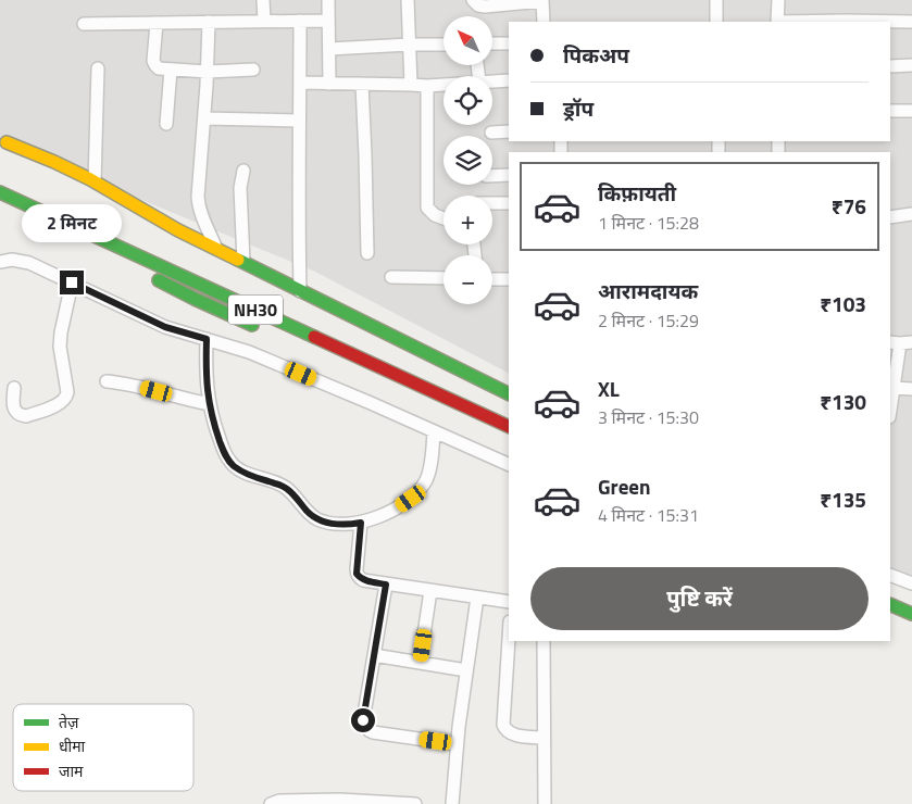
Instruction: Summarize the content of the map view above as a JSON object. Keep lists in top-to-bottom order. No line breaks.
{"streets":{"main road":["NH30"]},"legend":["तेज़","धीमा","जाम"],"north":"top left","page":{"map_buttons":["+","−"],"banner":["पिकअप","ड्रॉप"],"list":[{"name":"किफ़ायती","note":"1 मिनट · 15:28","value":"₹76"},{"name":"आरामदायक","note":"2 मिनट · 15:29","value":"₹103"},{"name":"XL","note":"3 मिनट · 15:30","value":"₹130"},{"name":"Green","note":"4 मिनट · 15:31","value":"₹135"}],"bubble":"2 मिनट","buttons":"पुष्टि करें"}}
